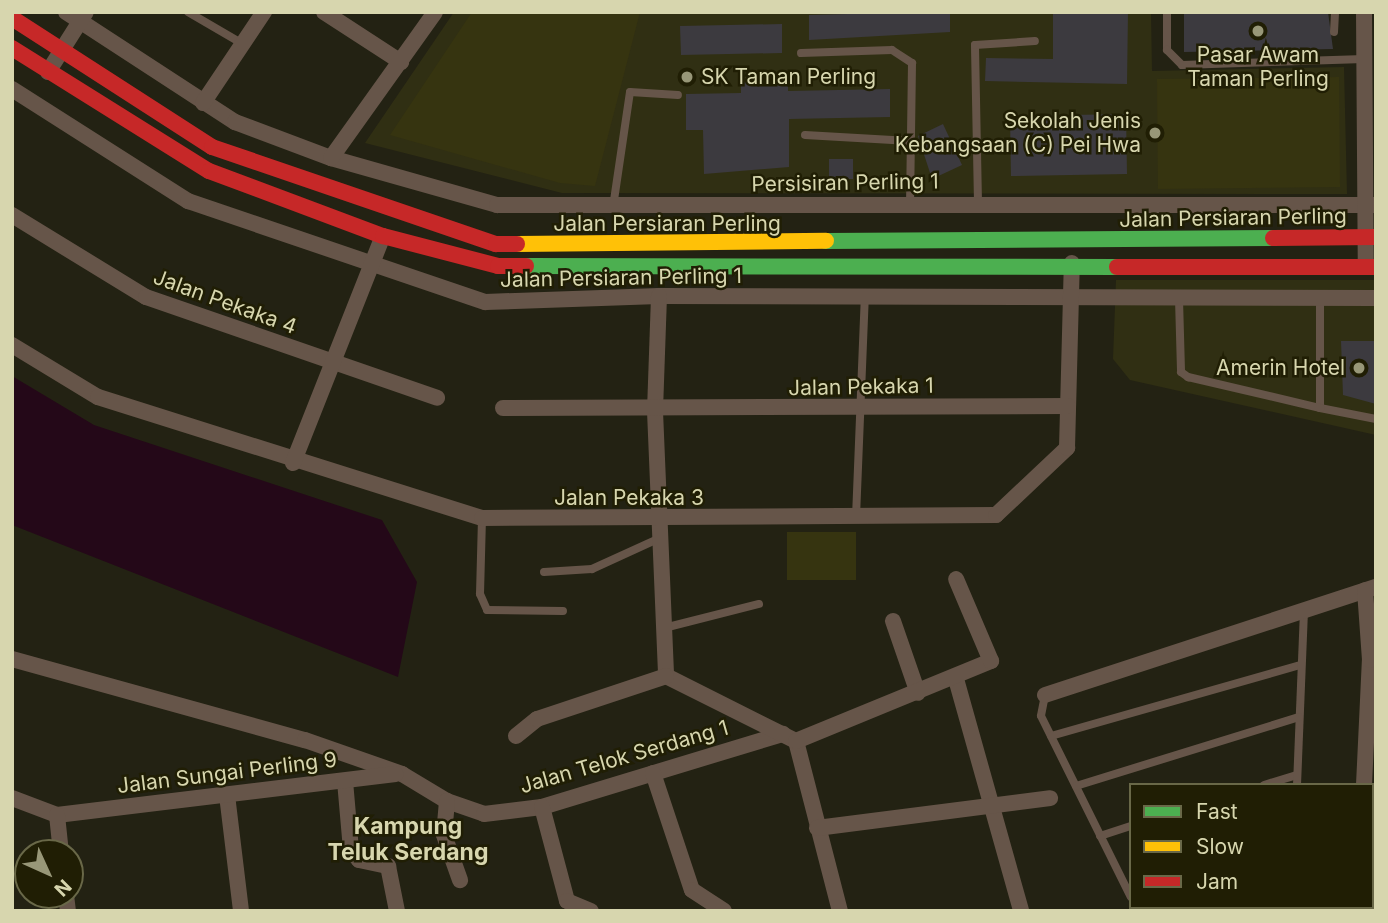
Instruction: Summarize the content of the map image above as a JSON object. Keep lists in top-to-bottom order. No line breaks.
{"streets":{"main road":["Jalan Persiaran Perling"],"street":["Persisiran Perling 1","Jalan Persiaran Perling 1","Jalan Pekaka 4","Jalan Pekaka 1","Jalan Pekaka 3","Jalan Telok Serdang 1","Jalan Sungai Perling 9"]},"crossings":[["Jalan Persiaran Perling","Jalan Pekaka 3"],["Jalan Persiaran Perling 1","Jalan Pekaka 3"],["Jalan Pekaka 1","Jalan Pekaka 3"],["Jalan Telok Serdang 1","Jalan Sungai Perling 9"]],"districts":["Kampung Teluk Serdang"],"places":["Pasar Awam Taman Perling","SK Taman Perling","Sekolah Jenis Kebangsaan (C) Pei Hwa","Amerin Hotel"],"legend":["Fast","Slow","Jam"],"north":"bottom right"}
